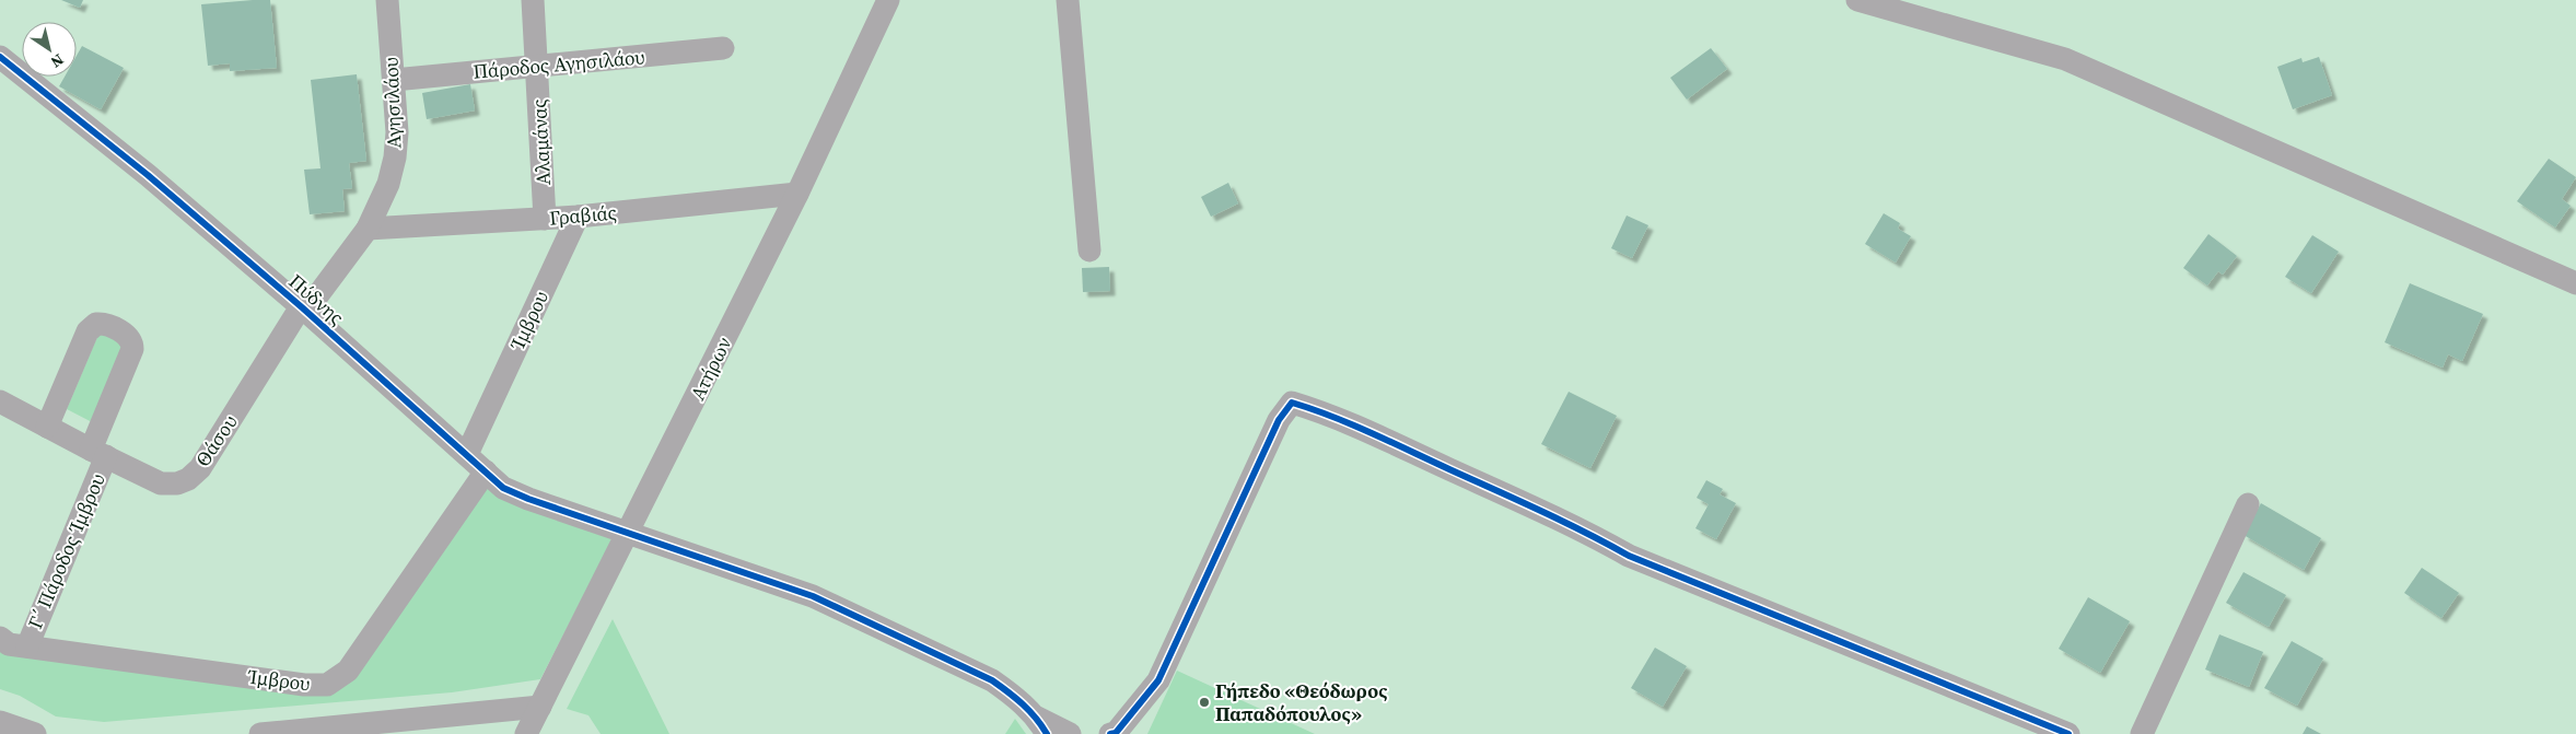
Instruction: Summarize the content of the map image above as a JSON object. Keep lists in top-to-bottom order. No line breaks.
{"streets":{"street":["Πάροδος Αγησιλάου","Αγησιλάου","Αλαμάνας","Γραβιάς","Πύδνης","Ίμβρου","Ατήρων","Θάσου","Γ΄ Πάροδος Ίμβρου"]},"crossings":[["Πάροδος Αγησιλάου","Αγησιλάου"],["Πάροδος Αγησιλάου","Αλαμάνας"],["Αγησιλάου","Γραβιάς"],["Αγησιλάου","Πύδνης"],["Αγησιλάου","Θάσου"],["Αλαμάνας","Γραβιάς"],["Γραβιάς","Ίμβρου"],["Γραβιάς","Ατήρων"],["Πύδνης","Ίμβρου"],["Πύδνης","Ατήρων"],["Πύδνης","Θάσου"],["Ίμβρου","Γ΄ Πάροδος Ίμβρου"],["Θάσου","Γ΄ Πάροδος Ίμβρου"]],"places":["Γήπεδο «Θεόδωρος Παπαδόπουλος»"],"north":"bottom right"}
